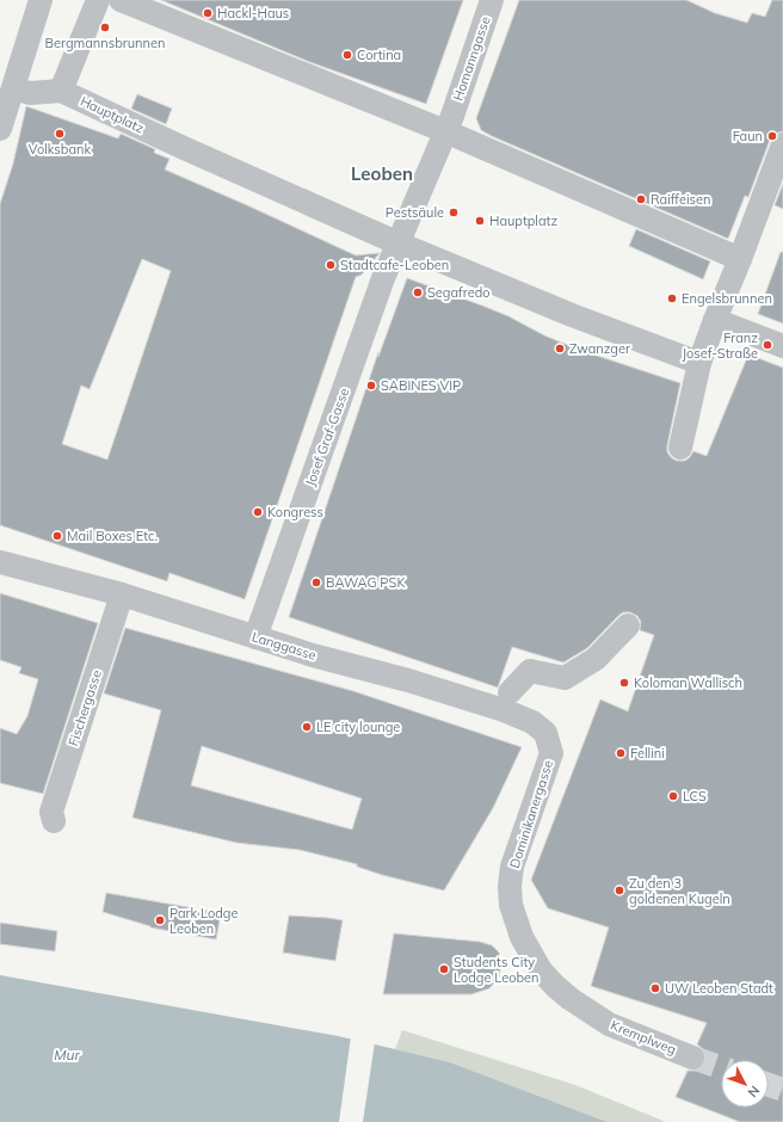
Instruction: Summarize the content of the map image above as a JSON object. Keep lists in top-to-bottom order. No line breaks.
{"streets":{"street":["Homanngasse","Hauptplatz","Josef Graf-Gasse","Langgasse","Fischergasse","Dominikanergasse","Kremplweg"]},"crossings":[["Hauptplatz","Josef Graf-Gasse"],["Josef Graf-Gasse","Langgasse"],["Langgasse","Fischergasse"],["Langgasse","Dominikanergasse"],["Dominikanergasse","Kremplweg"]],"districts":["Leoben"],"water":["Mur"],"places":["Hackl-Haus","Bergmannsbrunnen","Cortina","Volksbank","Faun","Raiffeisen","Pestsäule","Hauptplatz","Stadtcafe-Leoben","Segafredo","Engelsbrunnen","Franz Josef-Straße","Zwanzger","SABINES VIP","Kongress","Mail Boxes Etc.","BAWAG PSK","Koloman Wallisch","LE city lounge","Fellini","LCS","Zu den 3 goldenen Kugeln","Park Lodge Leoben","Students City Lodge Leoben","UW Leoben Stadt"],"north":"bottom right"}
